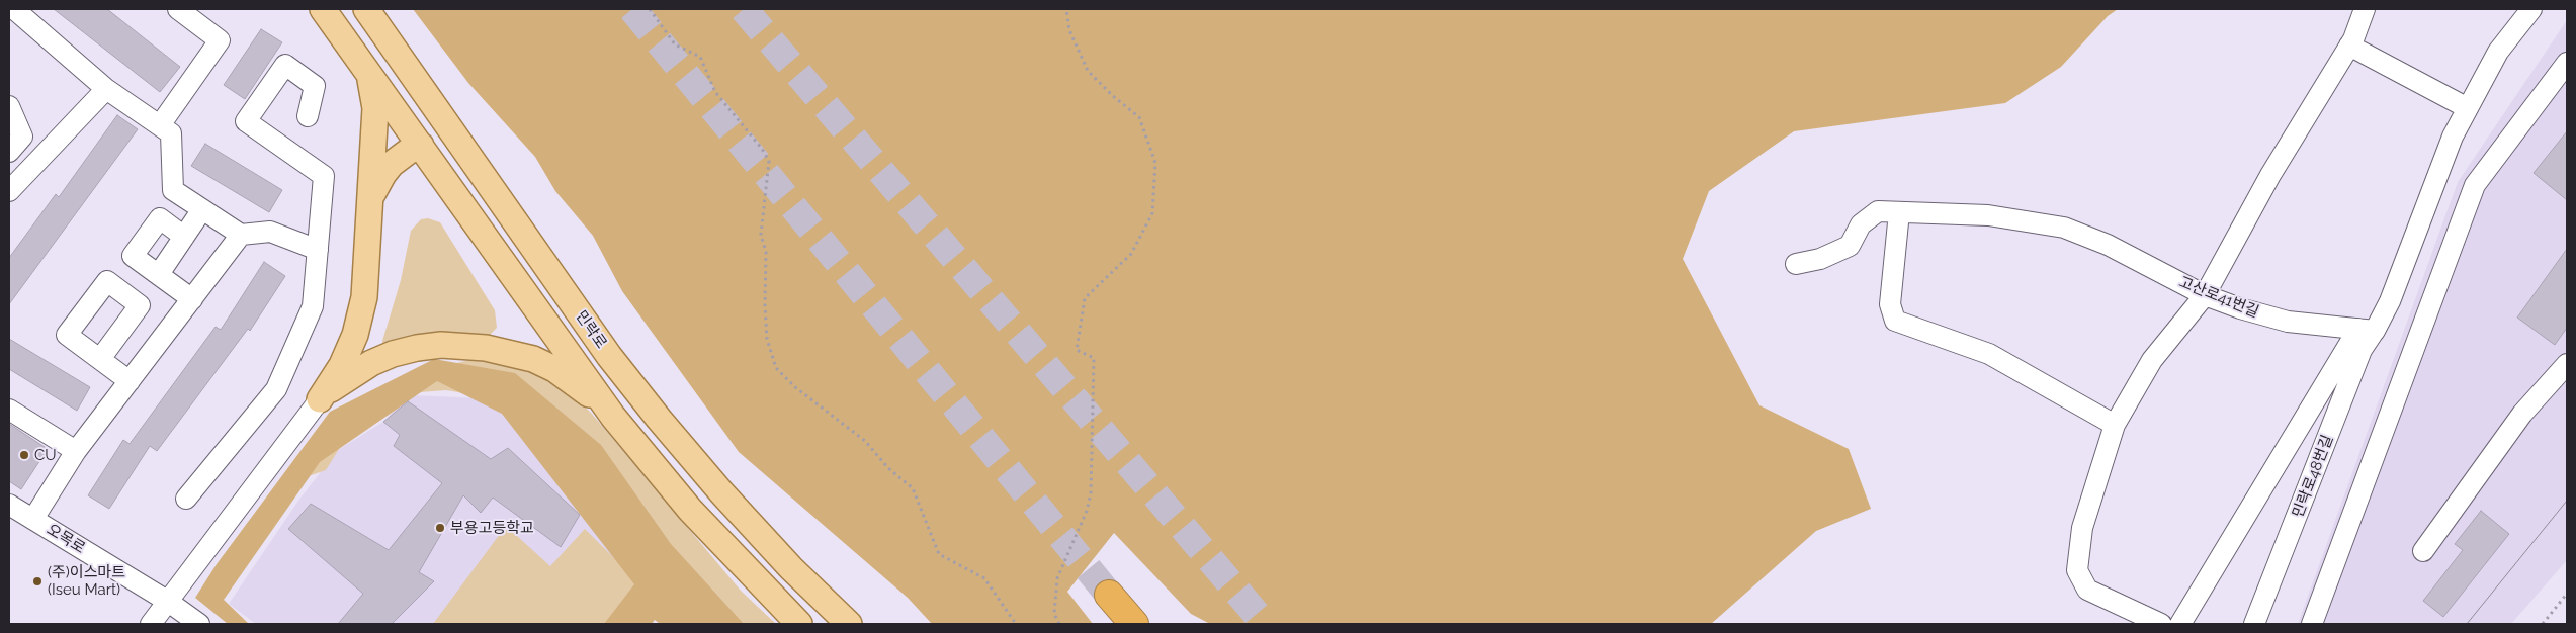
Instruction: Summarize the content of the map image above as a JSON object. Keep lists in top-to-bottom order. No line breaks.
{"streets":{"main road":["민락로"],"street":["고산로41번길","민락로48번길","오목로"]},"crossings":[["고산로41번길","민락로48번길"]],"places":["CU","부용고등학교","(주)이스마트 (Iseu Mart)"]}
